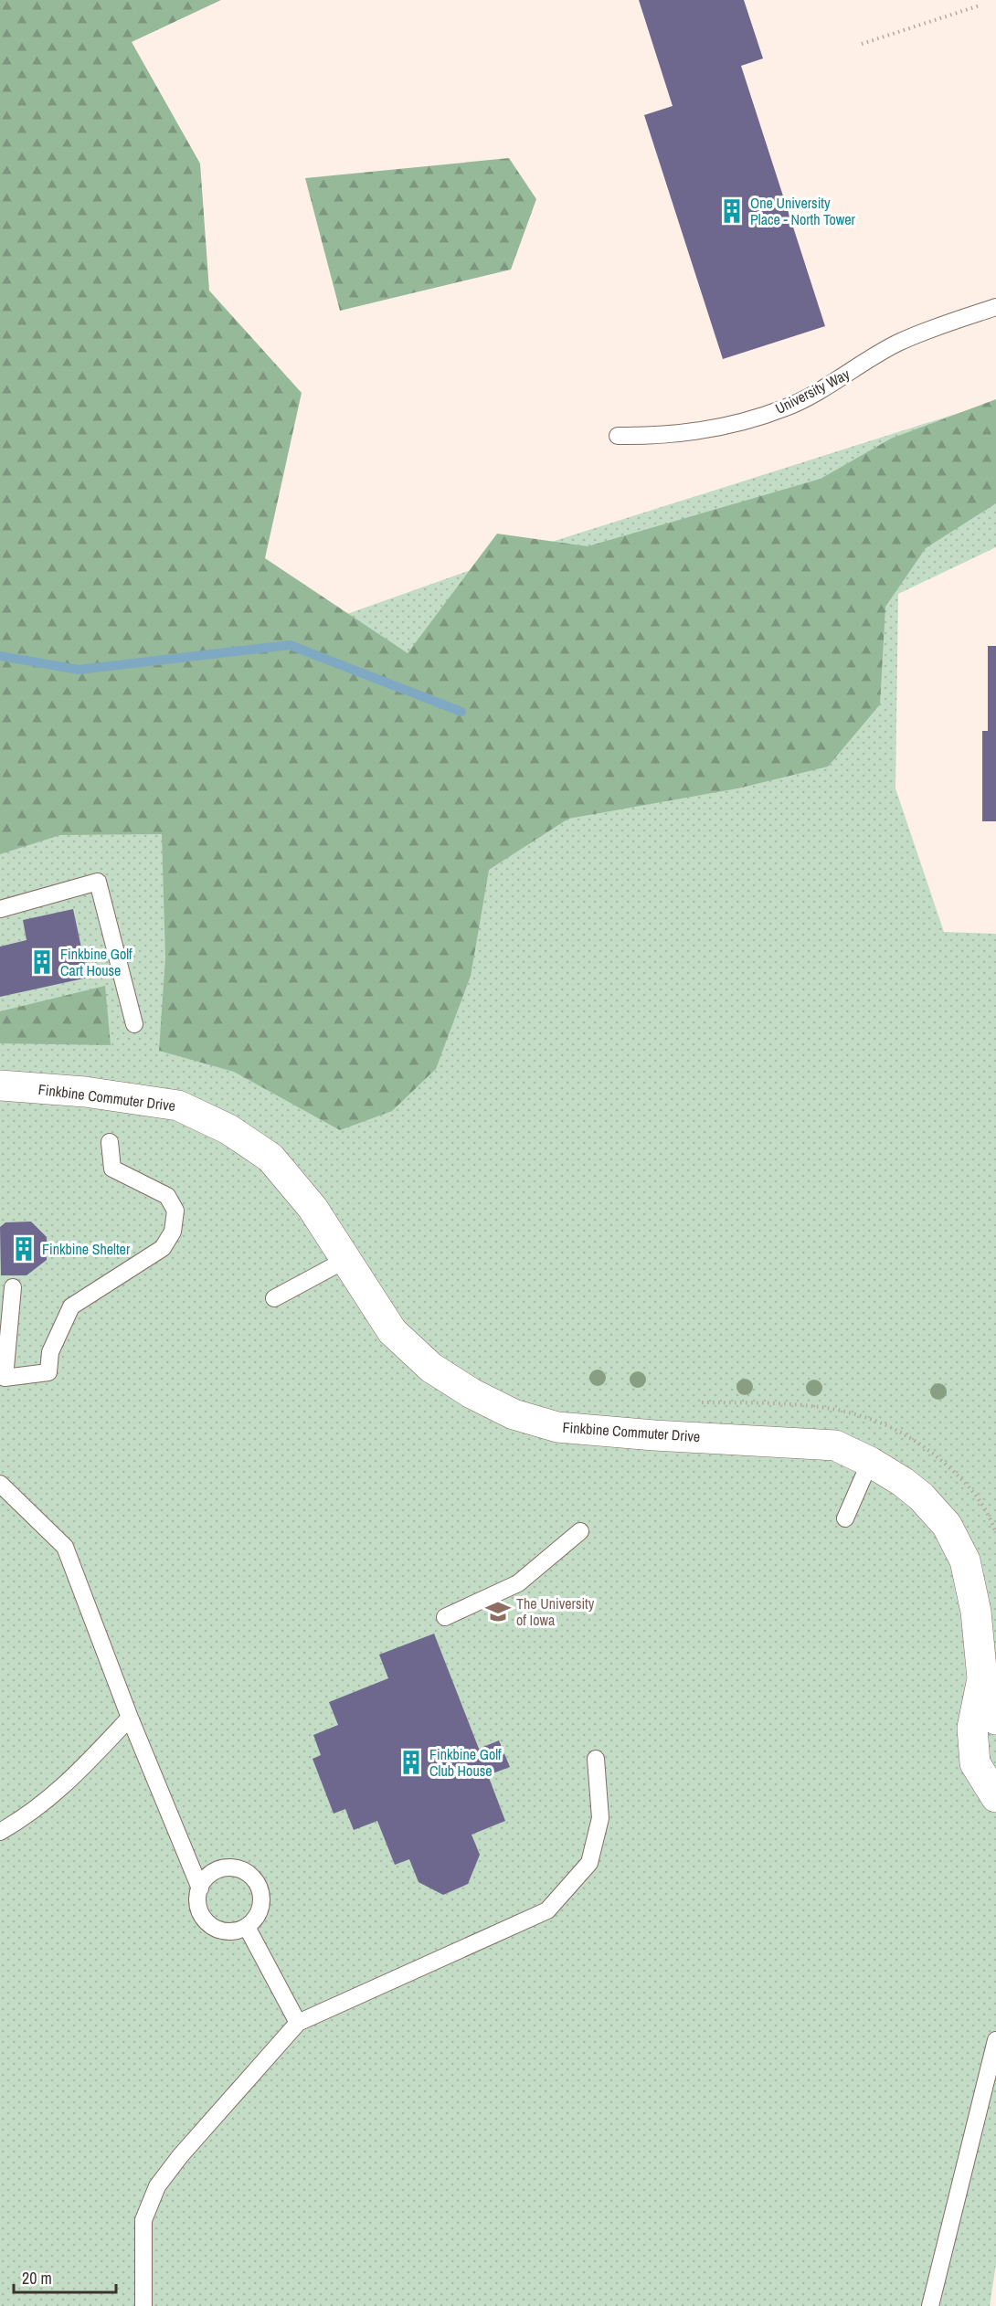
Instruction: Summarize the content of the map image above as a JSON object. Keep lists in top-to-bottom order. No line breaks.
{"streets":{"street":["Finkbine Commuter Drive"],"lane":["University Way"]},"places":{"building":["One University Place - North Tower","Finkbine Golf Cart House","Finkbine Shelter","Finkbine Golf Club House"],"school or university":["The University of Iowa"]},"scale_bar":"20 m"}
